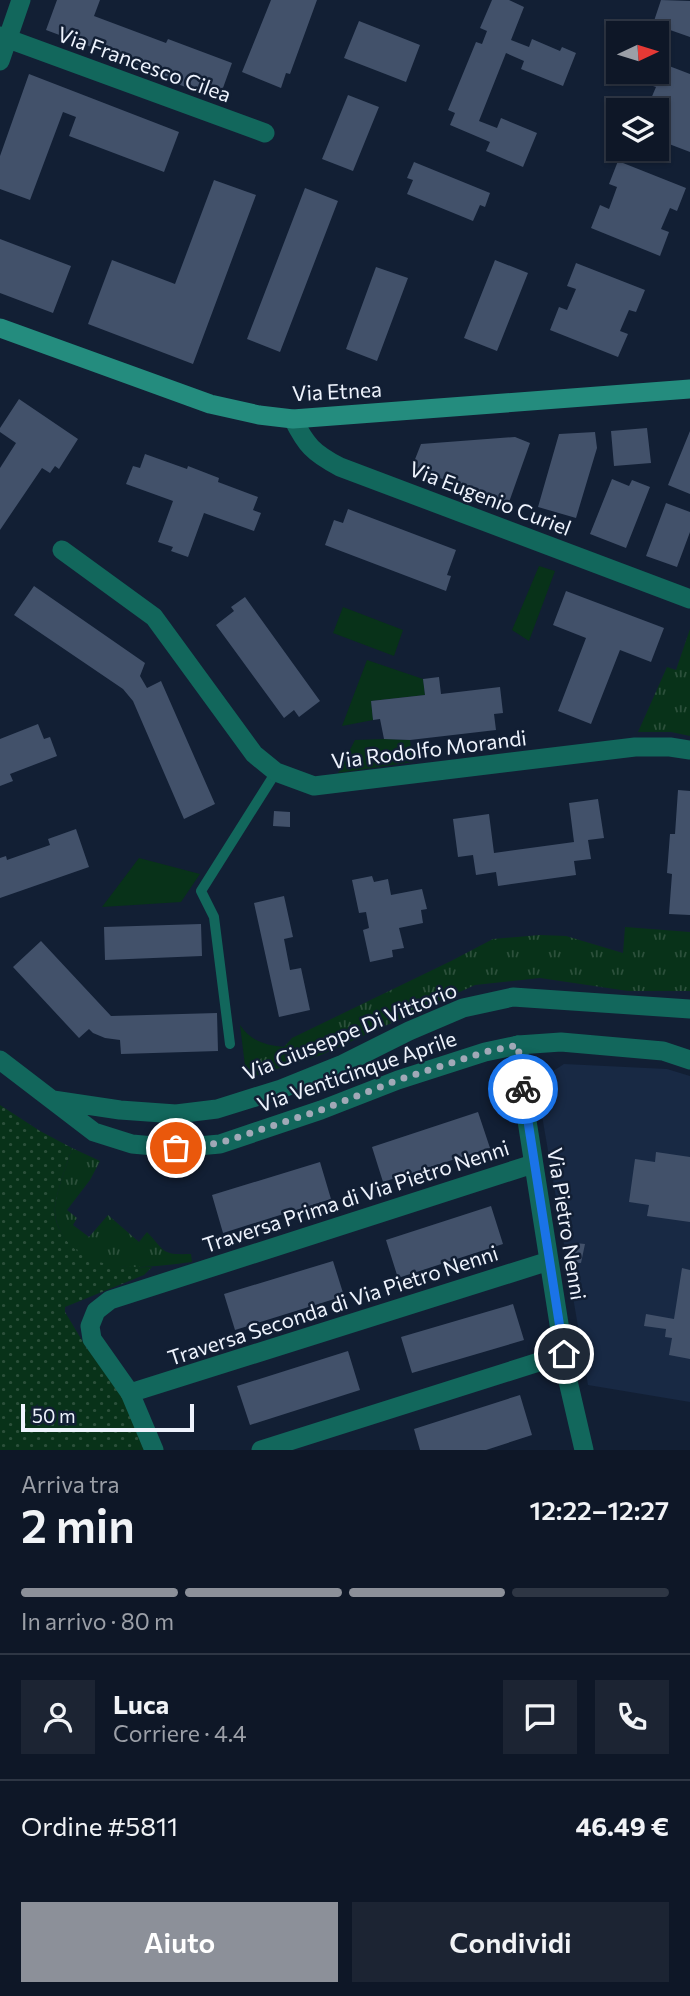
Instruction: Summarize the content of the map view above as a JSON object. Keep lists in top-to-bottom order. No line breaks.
{"streets":{"main road":["Via Etnea"],"street":["Via Francesco Cilea","Via Eugenio Curiel","Via Rodolfo Morandi","Via Giuseppe Di Vittorio","Via Venticinque Aprile","Traversa Prima di Via Pietro Nenni","Via Pietro Nenni","Traversa Seconda di Via Pietro Nenni"]},"crossings":[["Via Etnea","Via Eugenio Curiel"],["Via Giuseppe Di Vittorio","Via Venticinque Aprile"],["Via Venticinque Aprile","Via Pietro Nenni"],["Traversa Prima di Via Pietro Nenni","Via Pietro Nenni"],["Traversa Prima di Via Pietro Nenni","Traversa Seconda di Via Pietro Nenni"],["Via Pietro Nenni","Traversa Seconda di Via Pietro Nenni"]],"scale_bar":"50 m","north":"right","page":{"scale":"50 m","heading":["2 min","Arriva tra","12:22–12:27"],"panel":["Luca","Corriere · 4.4","Ordine #5811","46.49 €"],"bar":"In arrivo · 80 m","buttons":["Aiuto","Condividi"]}}
